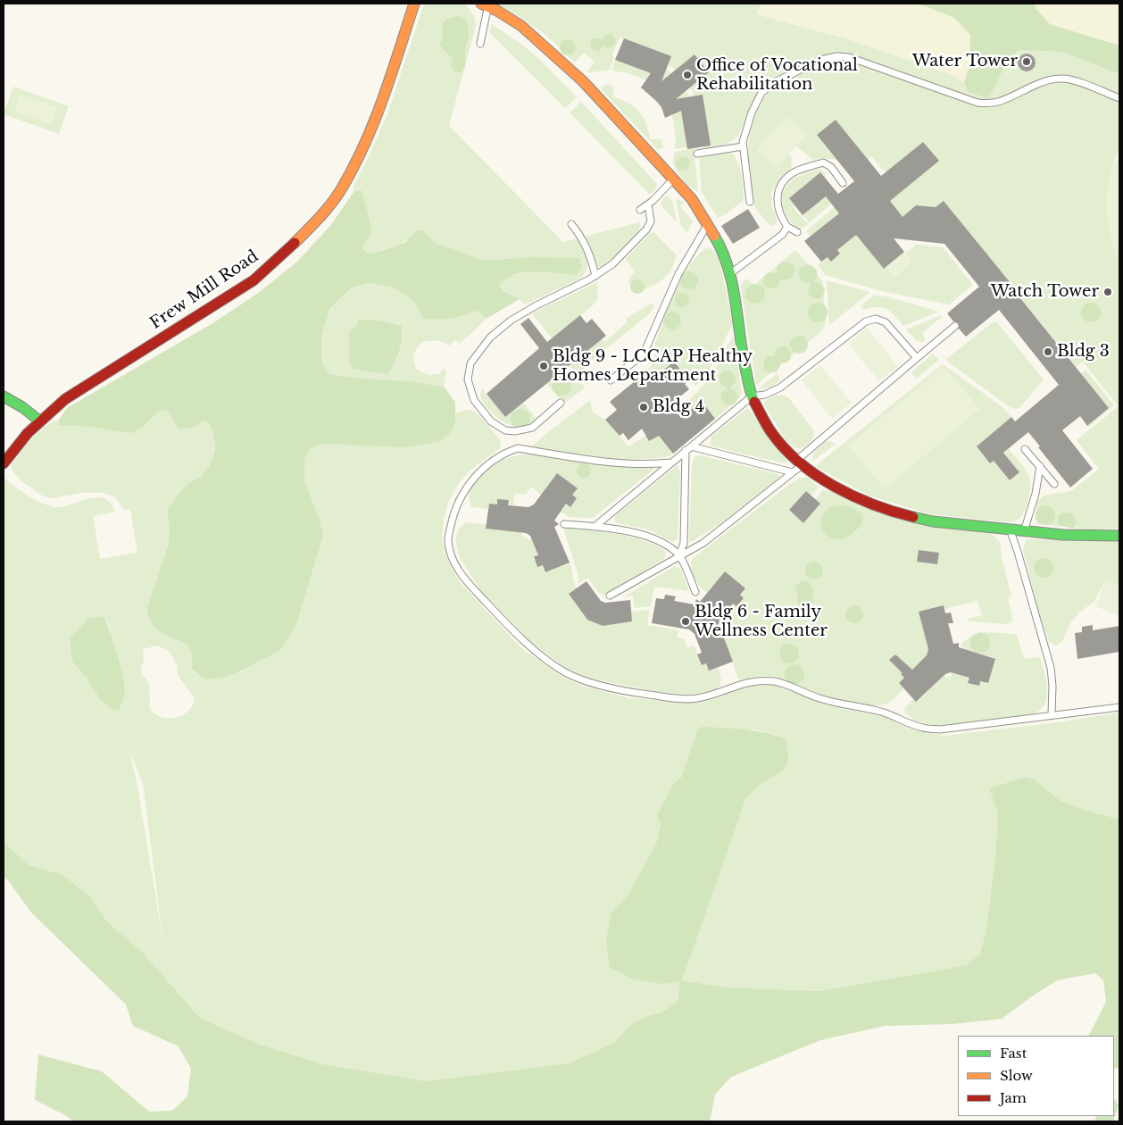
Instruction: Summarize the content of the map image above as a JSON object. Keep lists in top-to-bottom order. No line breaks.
{"streets":{"street":["Frew Mill Road"]},"places":["Water Tower","Office of Vocational Rehabilitation","Watch Tower","Bldg 3","Bldg 9 - LCCAP Healthy Homes Department","Bldg 4","Bldg 6 - Family Wellness Center"],"legend":["Fast","Slow","Jam"]}
